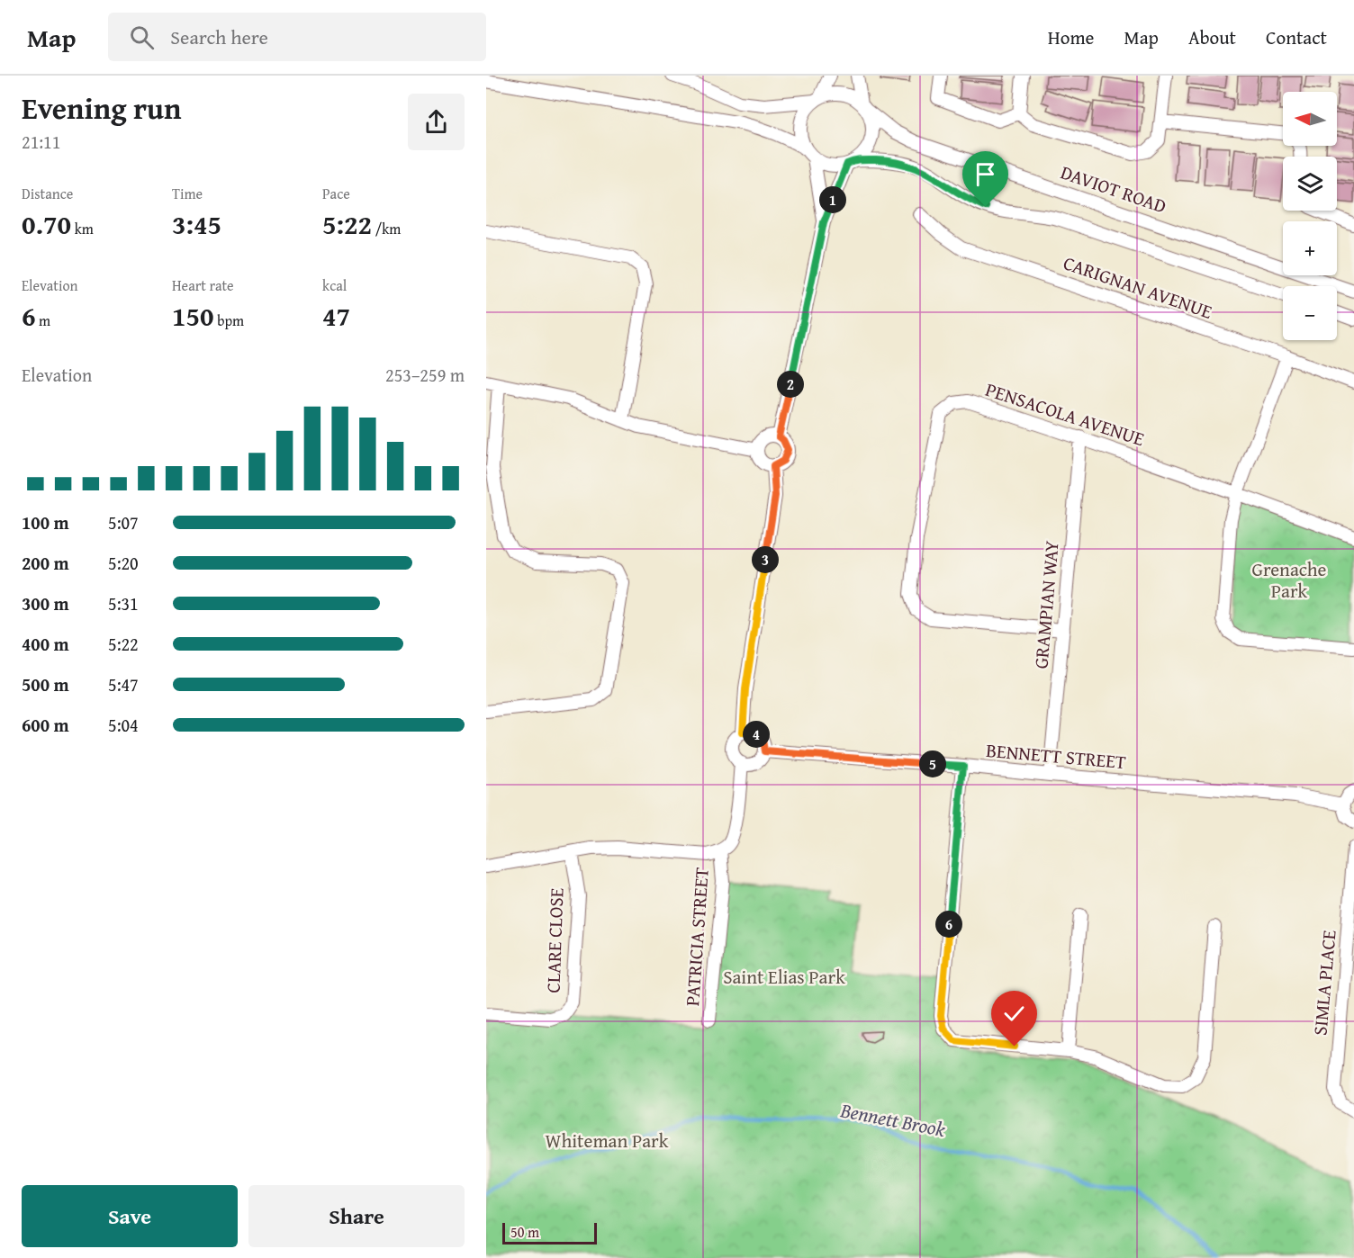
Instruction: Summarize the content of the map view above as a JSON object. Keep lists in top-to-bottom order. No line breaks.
{"streets":{"street":["DAVIOT ROAD","CARIGNAN AVENUE","PENSACOLA AVENUE","GRAMPIAN WAY","BENNETT STREET","PATRICIA STREET","CLARE CLOSE","SIMLA PLACE"]},"crossings":[["PENSACOLA AVENUE","GRAMPIAN WAY"],["GRAMPIAN WAY","BENNETT STREET"],["BENNETT STREET","PATRICIA STREET"]],"water":["Bennett Brook"],"parks":["Grenache Park","Saint Elias Park","Whiteman Park"],"scale_bar":"50 m","north":"left","page":{"header":"Map","search":"Search here","nav":["Home","Map","About","Contact"],"heading":["Evening run","21:11"],"map_buttons":["+","−"],"stats":[["Distance","0.70 km"],["Time","3:45"],["Pace","5:22 /km"],["Elevation","6 m"],["Heart rate","150 bpm"],["kcal","47"]],"pins":["1","2","3","4","5","6"],"chart":["Elevation","253–259 m"],"list":[{"name":"100 m","note":"5:07"},{"name":"200 m","note":"5:20"},{"name":"300 m","note":"5:31"},{"name":"400 m","note":"5:22"},{"name":"500 m","note":"5:47"},{"name":"600 m","note":"5:04"}],"buttons":["Save","Share"],"scale":"50 m"}}
